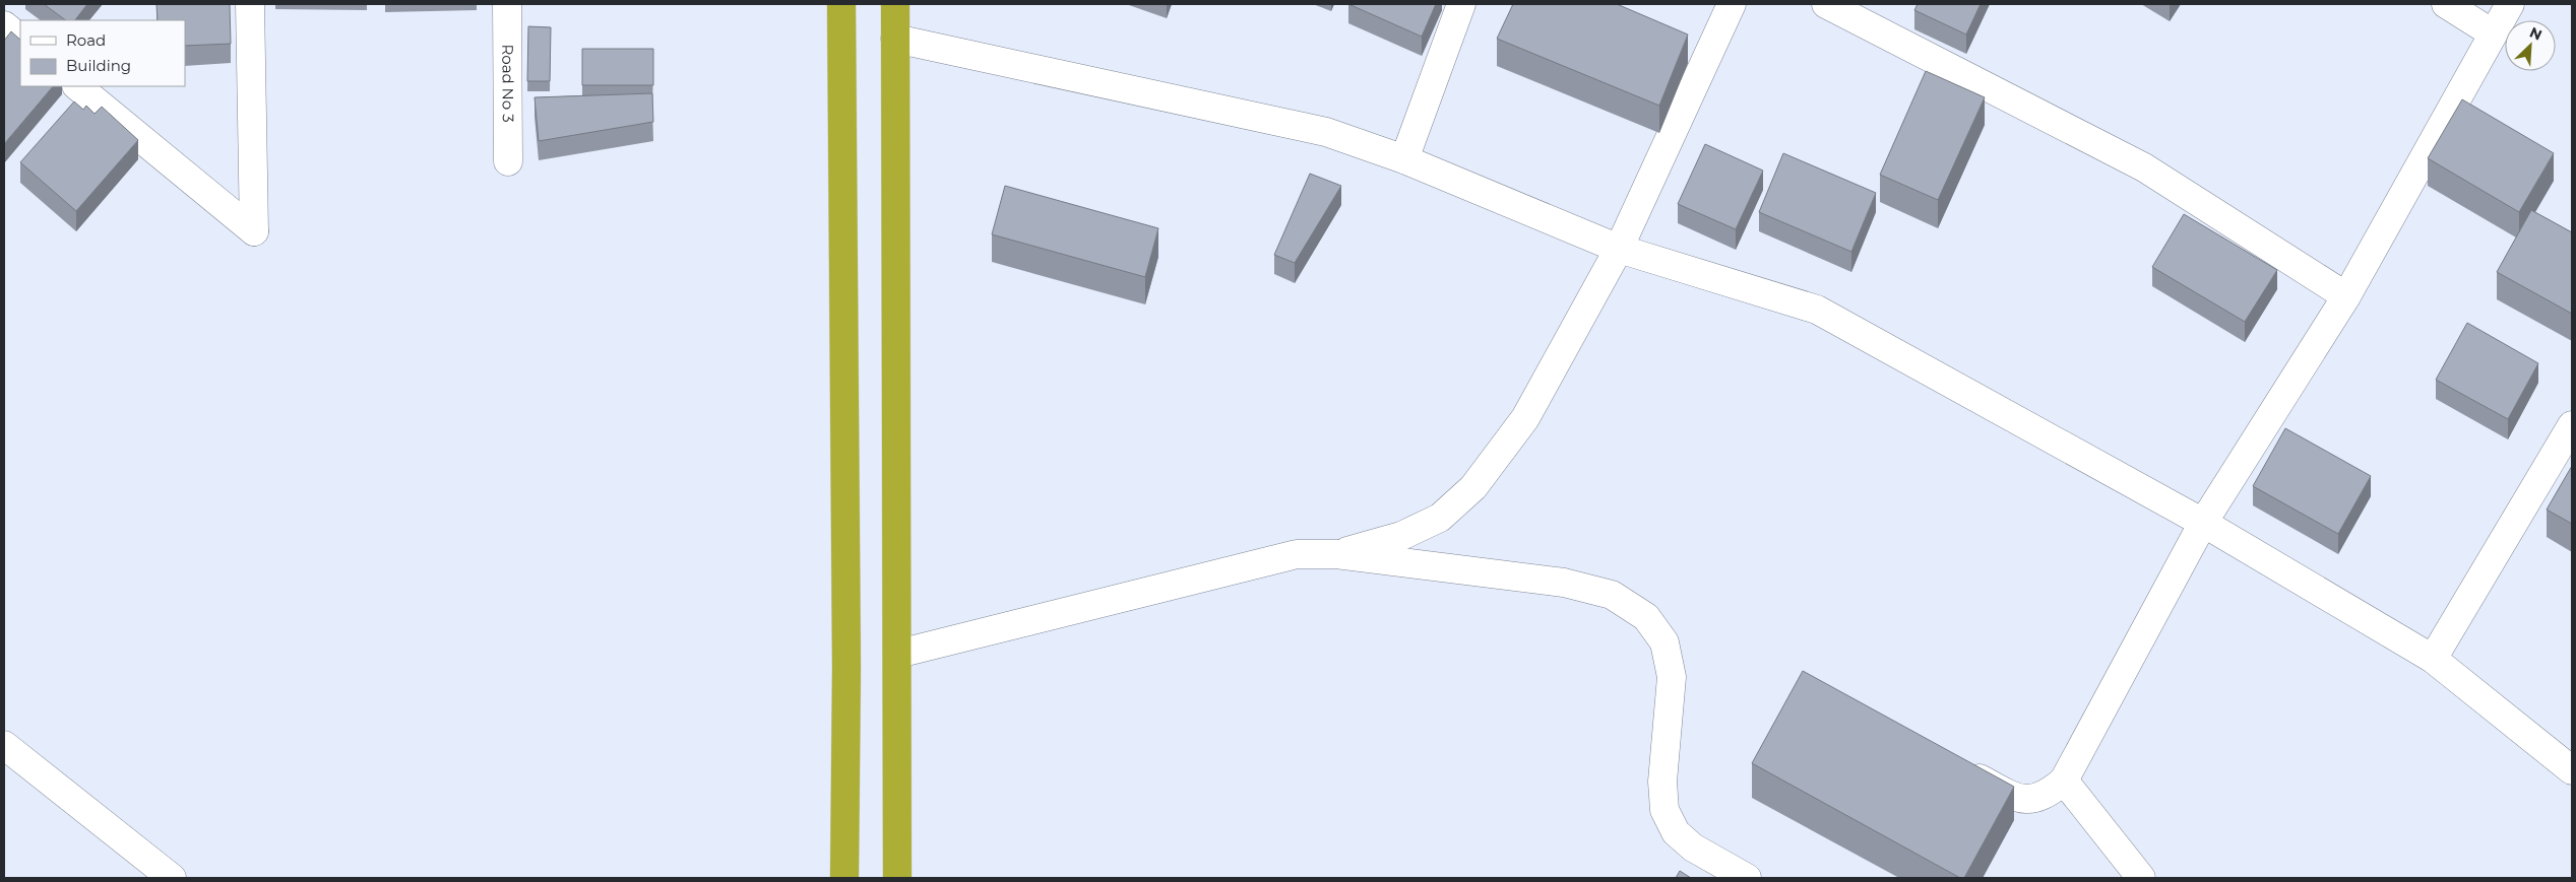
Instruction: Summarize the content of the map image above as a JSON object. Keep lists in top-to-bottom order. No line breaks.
{"streets":{"street":["Road No 3"]},"legend":["Road","Building"],"north":"top right"}
